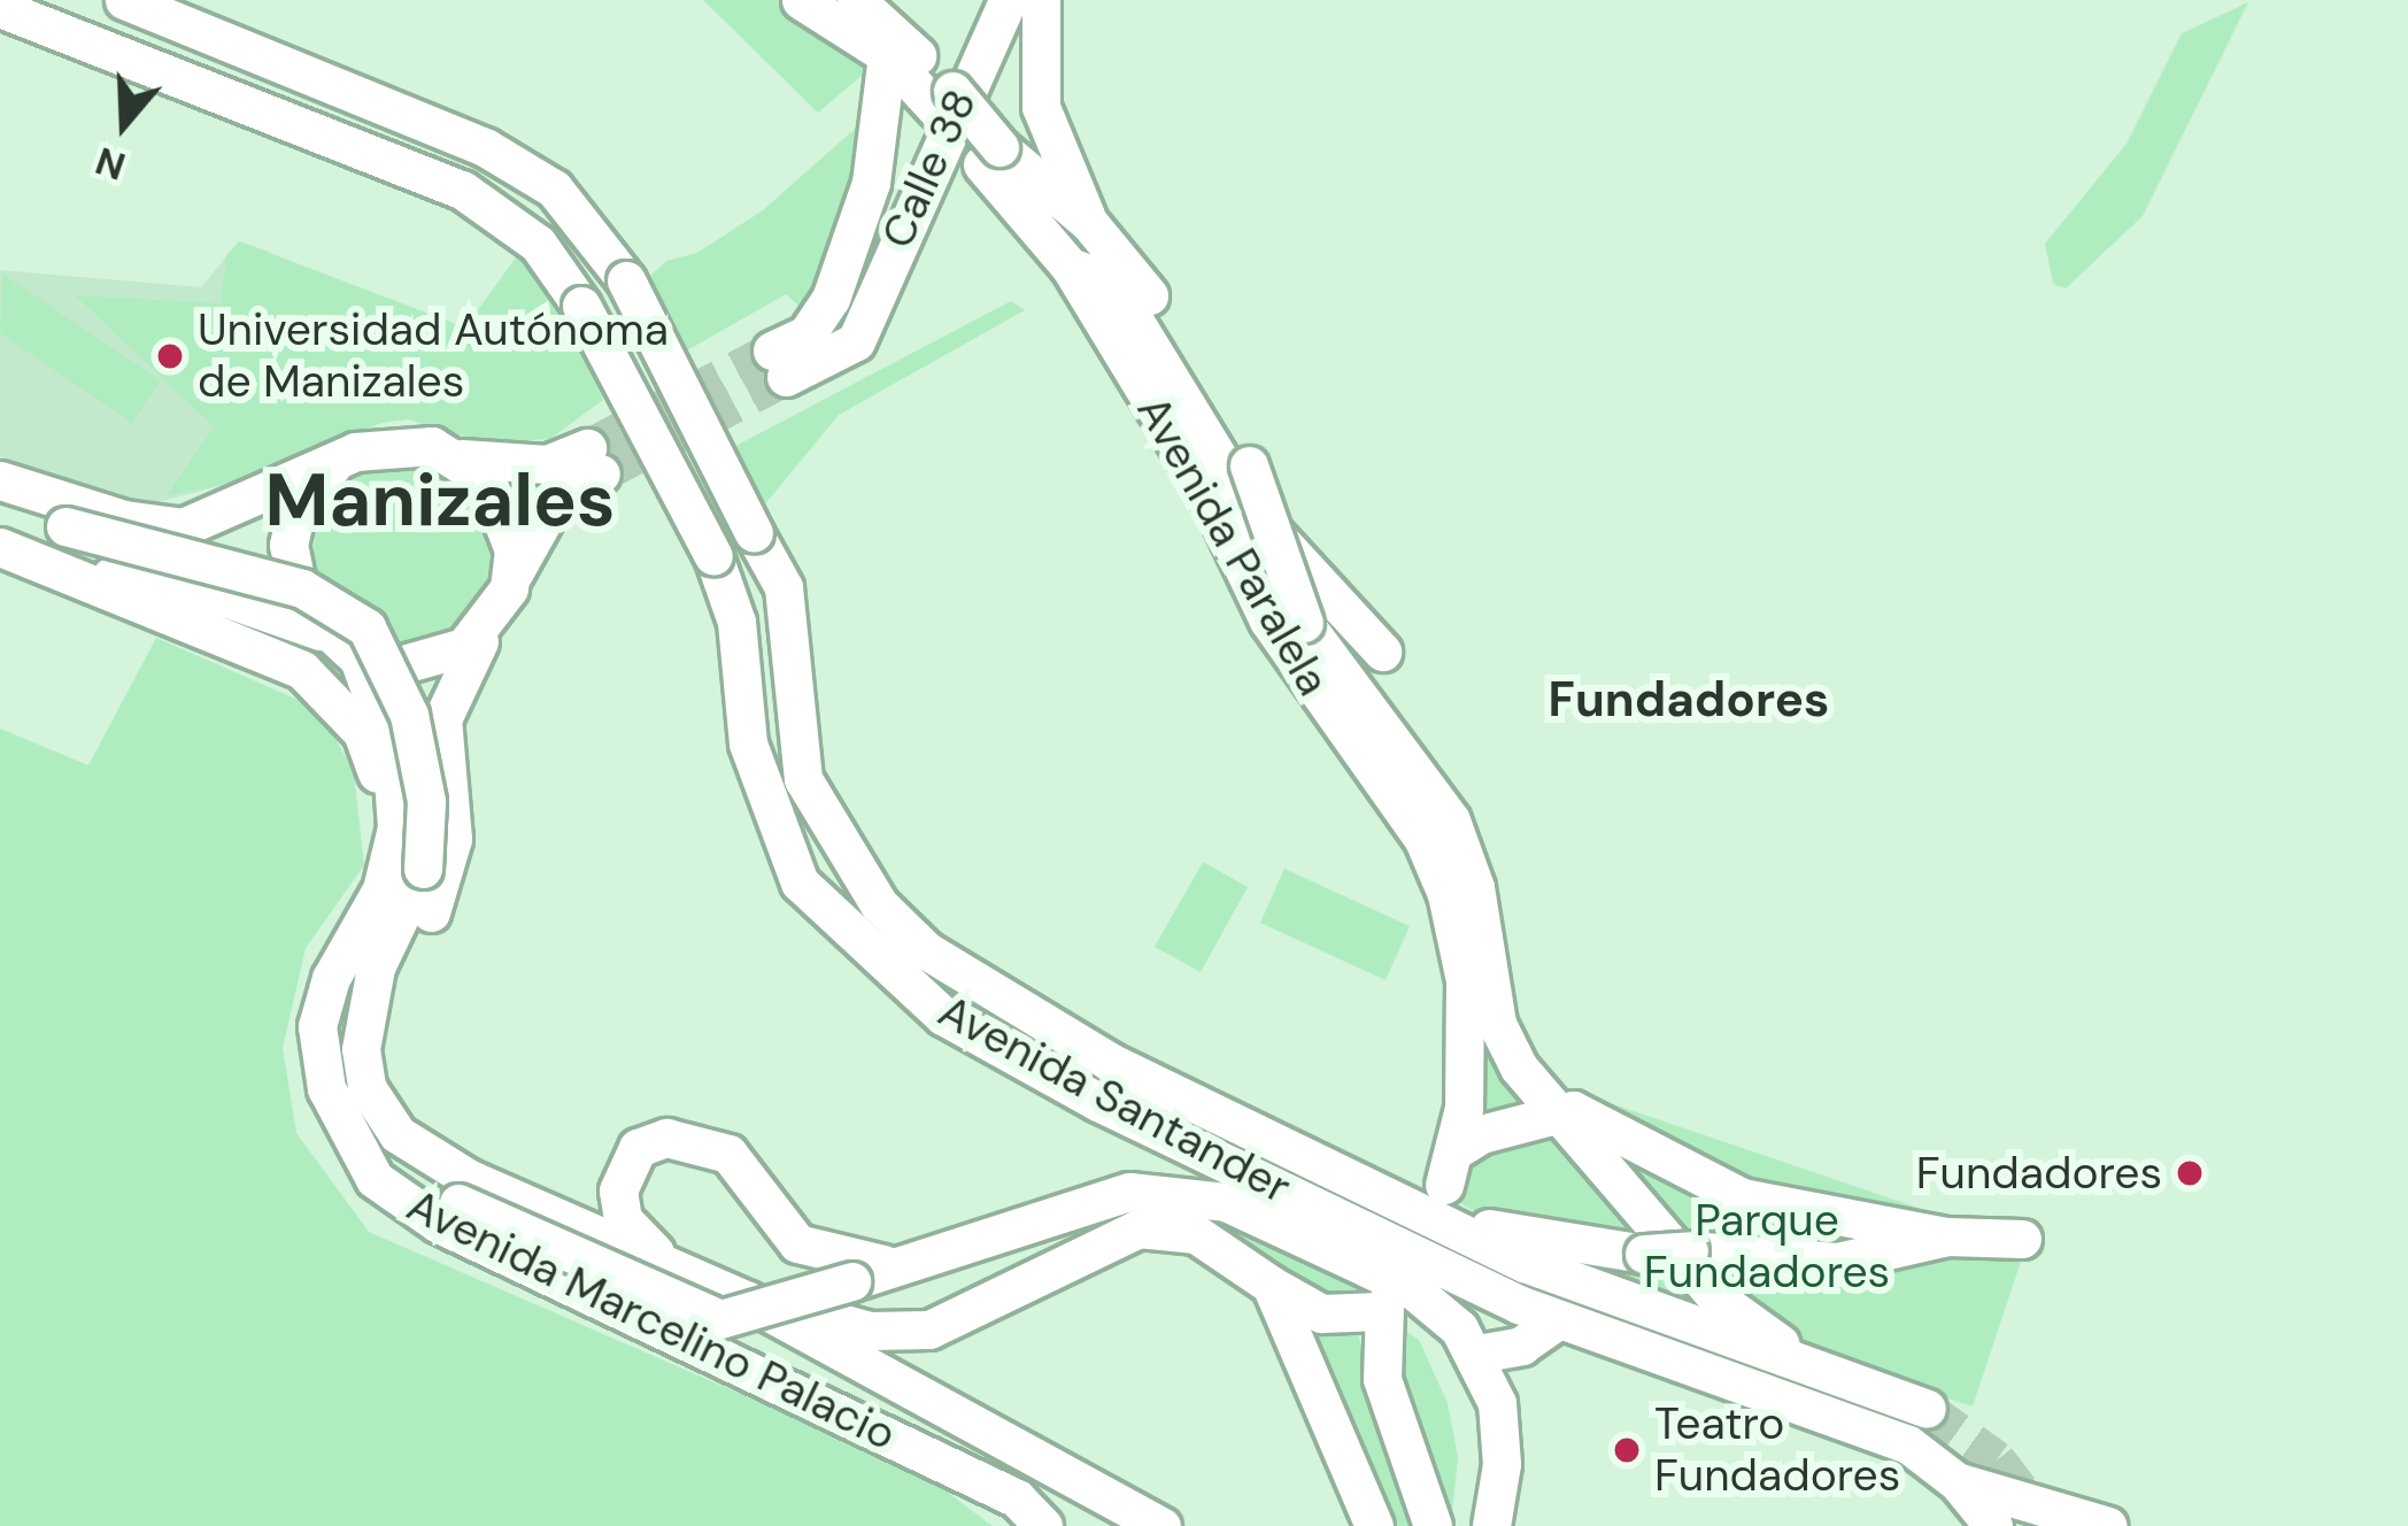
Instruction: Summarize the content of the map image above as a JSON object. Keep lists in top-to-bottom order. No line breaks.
{"streets":{"main road":["Calle 38","Avenida Paralela","Avenida Santander","Avenida Marcelino Palacio"]},"crossings":[["Calle 38","Avenida Paralela"],["Avenida Paralela","Avenida Santander"]],"districts":["Manizales","Fundadores"],"parks":["Parque Fundadores"],"places":["Universidad Autónoma de Manizales","Fundadores","Teatro Fundadores"],"north":"bottom"}
